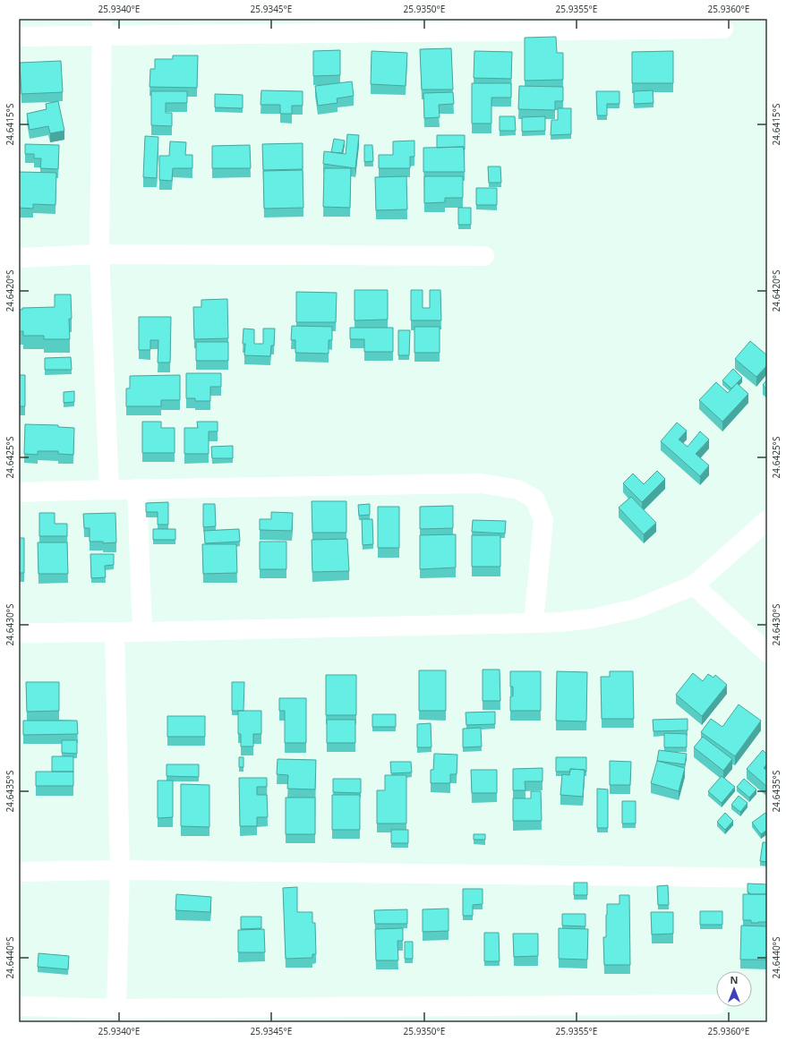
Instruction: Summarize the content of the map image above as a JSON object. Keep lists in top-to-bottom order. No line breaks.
{"north":"top","coordinates":["25.9340°E","25.9345°E","25.9350°E","25.9355°E","25.9360°E","24.6415°S","24.6420°S","24.6425°S","24.6430°S","24.6435°S","24.6440°S"]}
